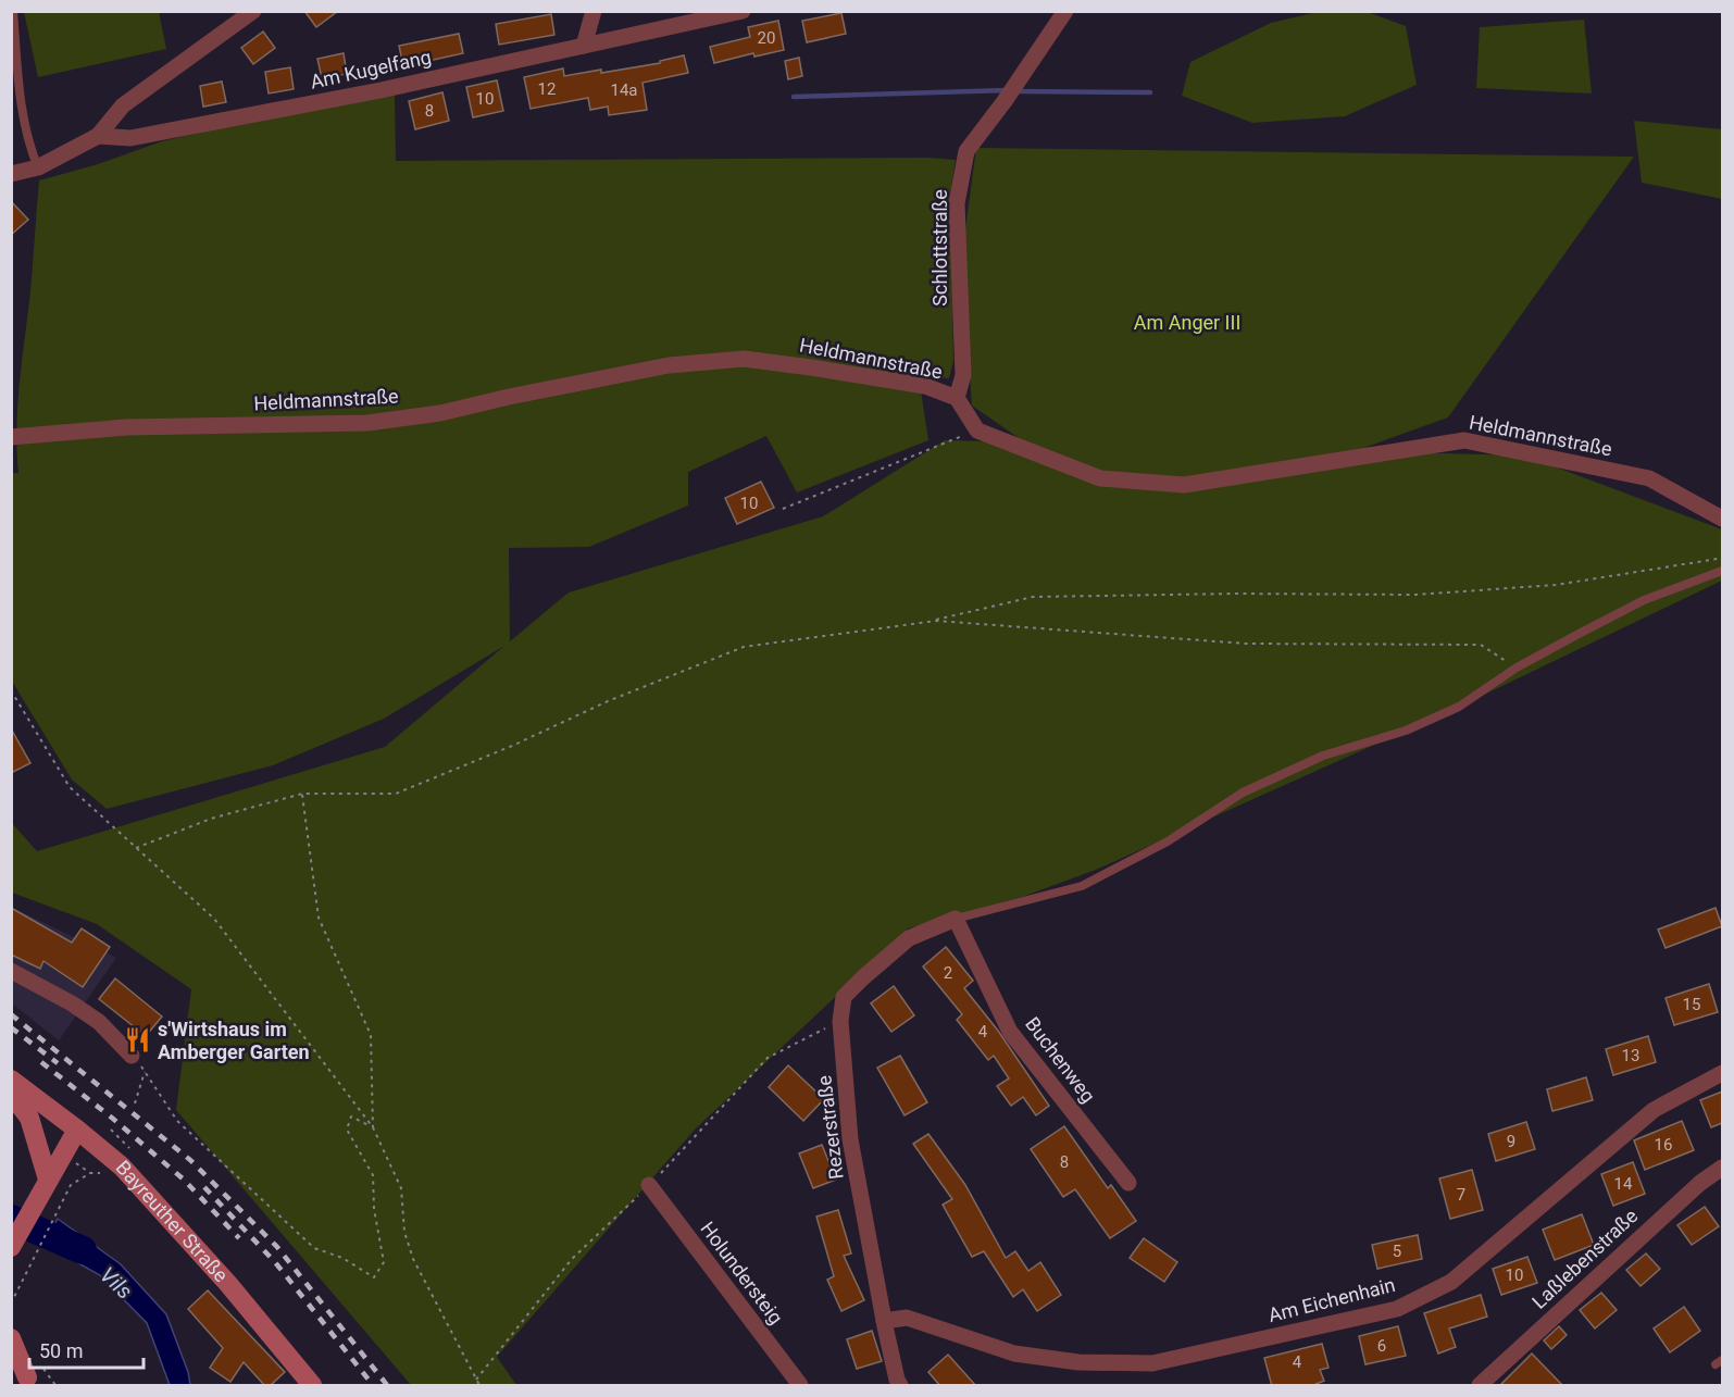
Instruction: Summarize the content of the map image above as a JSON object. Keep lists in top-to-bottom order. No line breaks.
{"streets":{"main road":["Bayreuther Straße"],"street":["Am Kugelfang","Schlottstraße","Heldmannstraße","Buchenweg","Rezerstraße","Laßlebenstraße","Holundersteig","Am Eichenhain"]},"crossings":[["Schlottstraße","Heldmannstraße"],["Buchenweg","Rezerstraße"],["Rezerstraße","Am Eichenhain"]],"water":["Vils"],"parks":["Am Anger III"],"places":{"restaurant":["s'Wirtshaus im Amberger Garten"]},"house_numbers":["20","12","14a","10","8","10","2","15","4","13","9","16","8","14","7","5","10","6","4"],"scale_bar":"50 m"}
